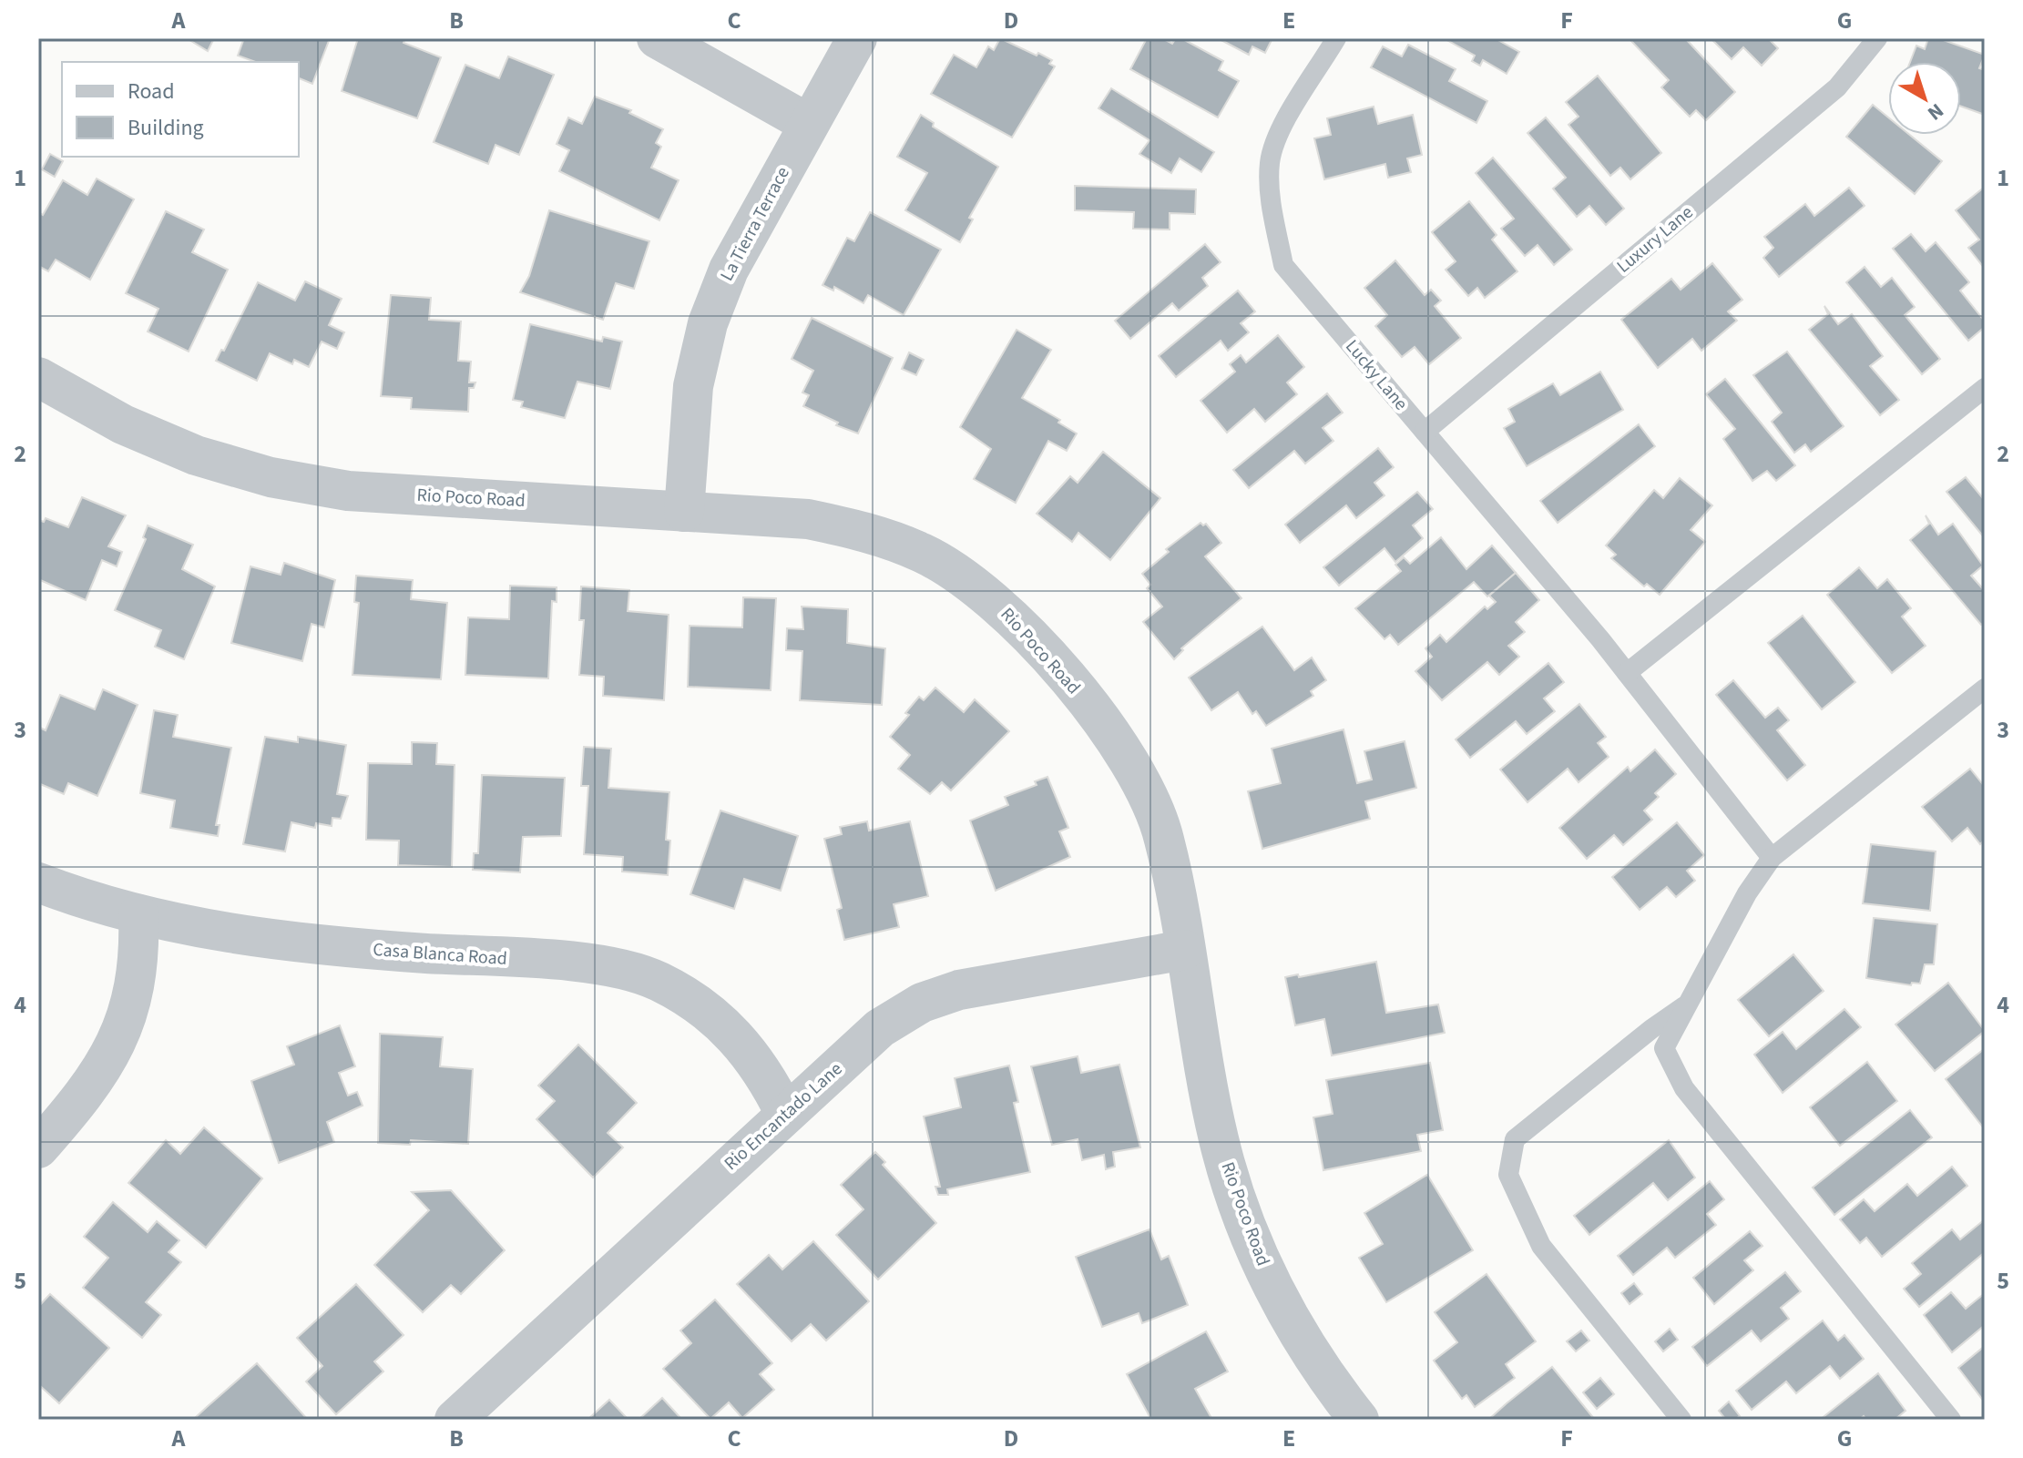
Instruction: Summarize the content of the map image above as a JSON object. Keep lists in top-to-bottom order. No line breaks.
{"streets":{"street":["La Tierra Terrace","Rio Poco Road","Casa Blanca Road","Rio Encantado Lane"],"lane":["Luxury Lane","Lucky Lane"]},"crossings":[["La Tierra Terrace","Rio Poco Road"],["Luxury Lane","Lucky Lane"],["Rio Poco Road","Rio Encantado Lane"],["Casa Blanca Road","Rio Encantado Lane"]],"legend":["Road","Building"],"north":"bottom right","grid":{"columns":["A","B","C","D","E","F","G"],"rows":["1","2","3","4","5"]}}
